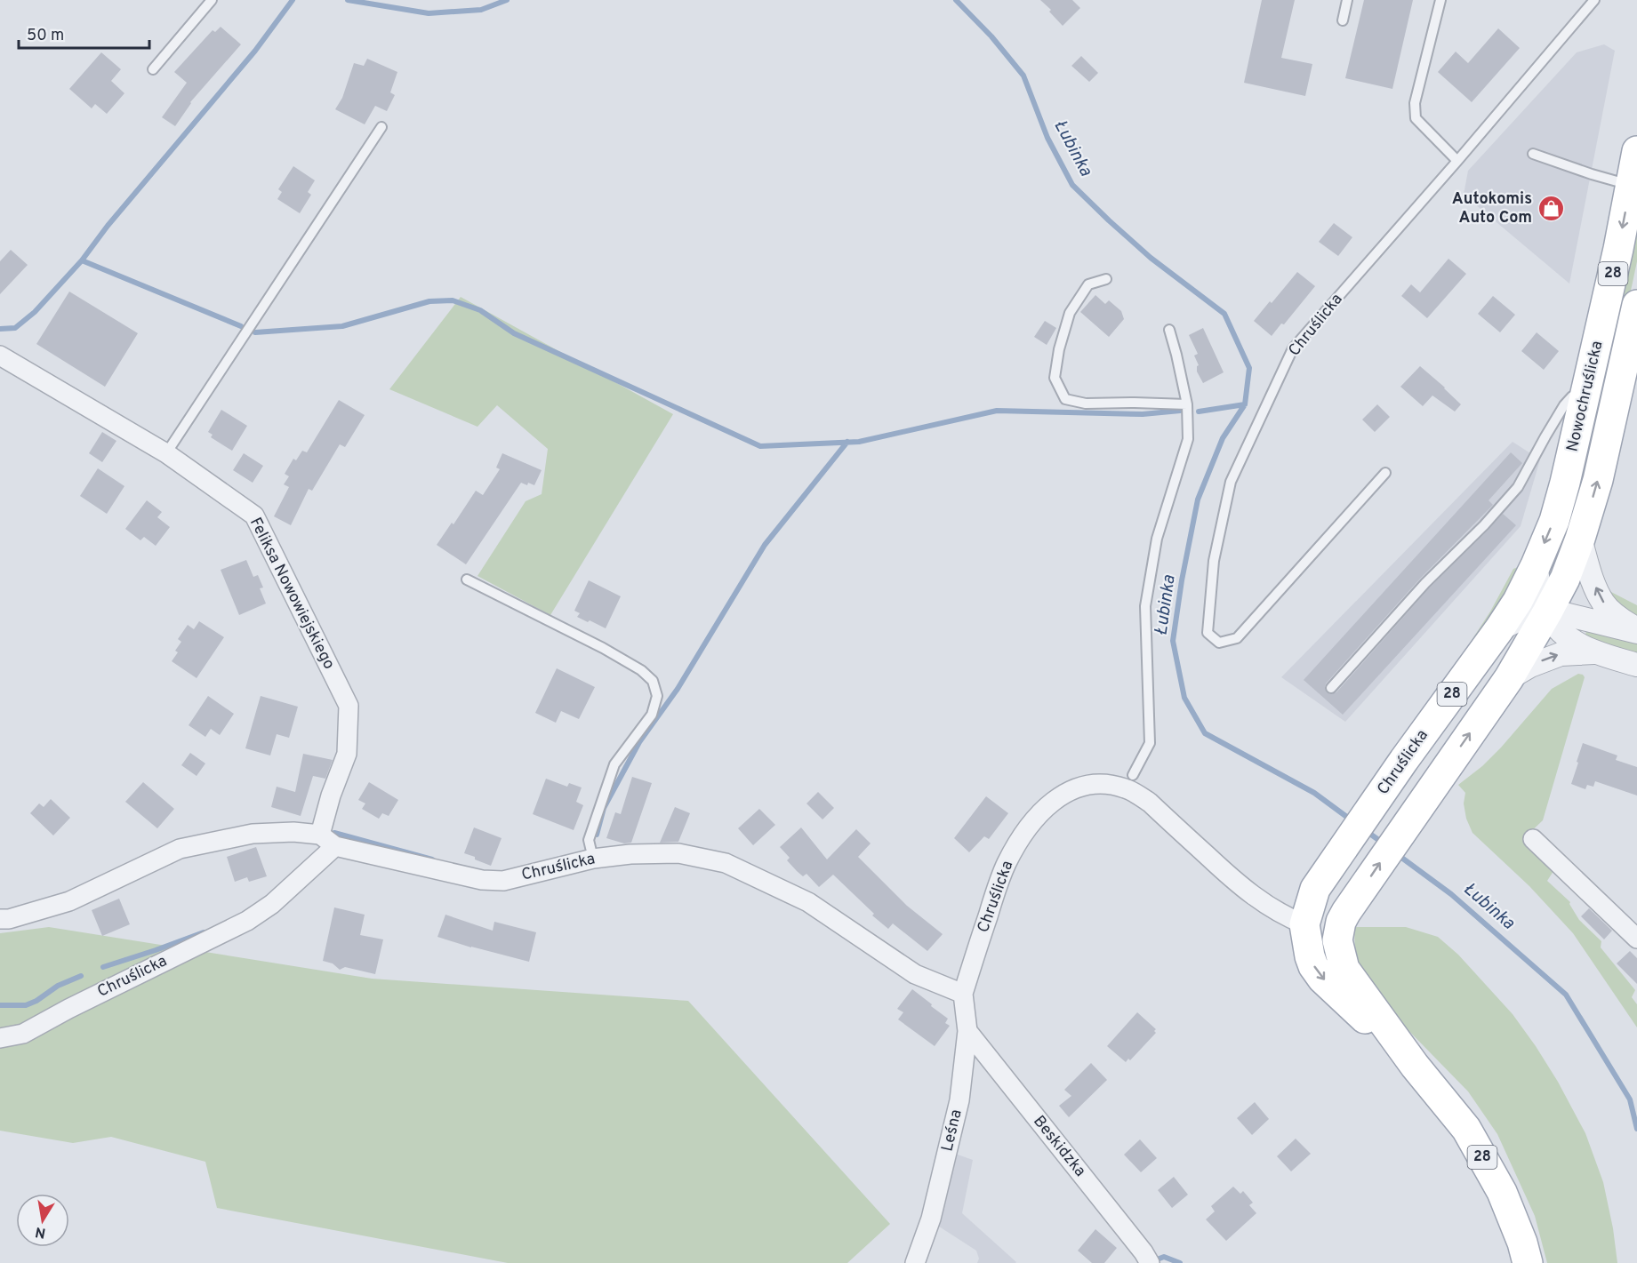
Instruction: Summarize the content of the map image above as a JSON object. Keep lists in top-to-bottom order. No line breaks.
{"streets":{"main road":["28","Chruślicka","Nowochruślicka"],"street":["Feliksa Nowowiejskiego","Leśna","Beskidzka"]},"crossings":[["28","Chruślicka"],["28","Nowochruślicka"],["Chruślicka","Nowochruślicka"],["Chruślicka","Feliksa Nowowiejskiego"],["Chruślicka","Leśna"],["Leśna","Beskidzka"]],"water":["Łubinka"],"places":{"shop":["Autokomis Auto Com"]},"scale_bar":"50 m","north":"bottom"}
